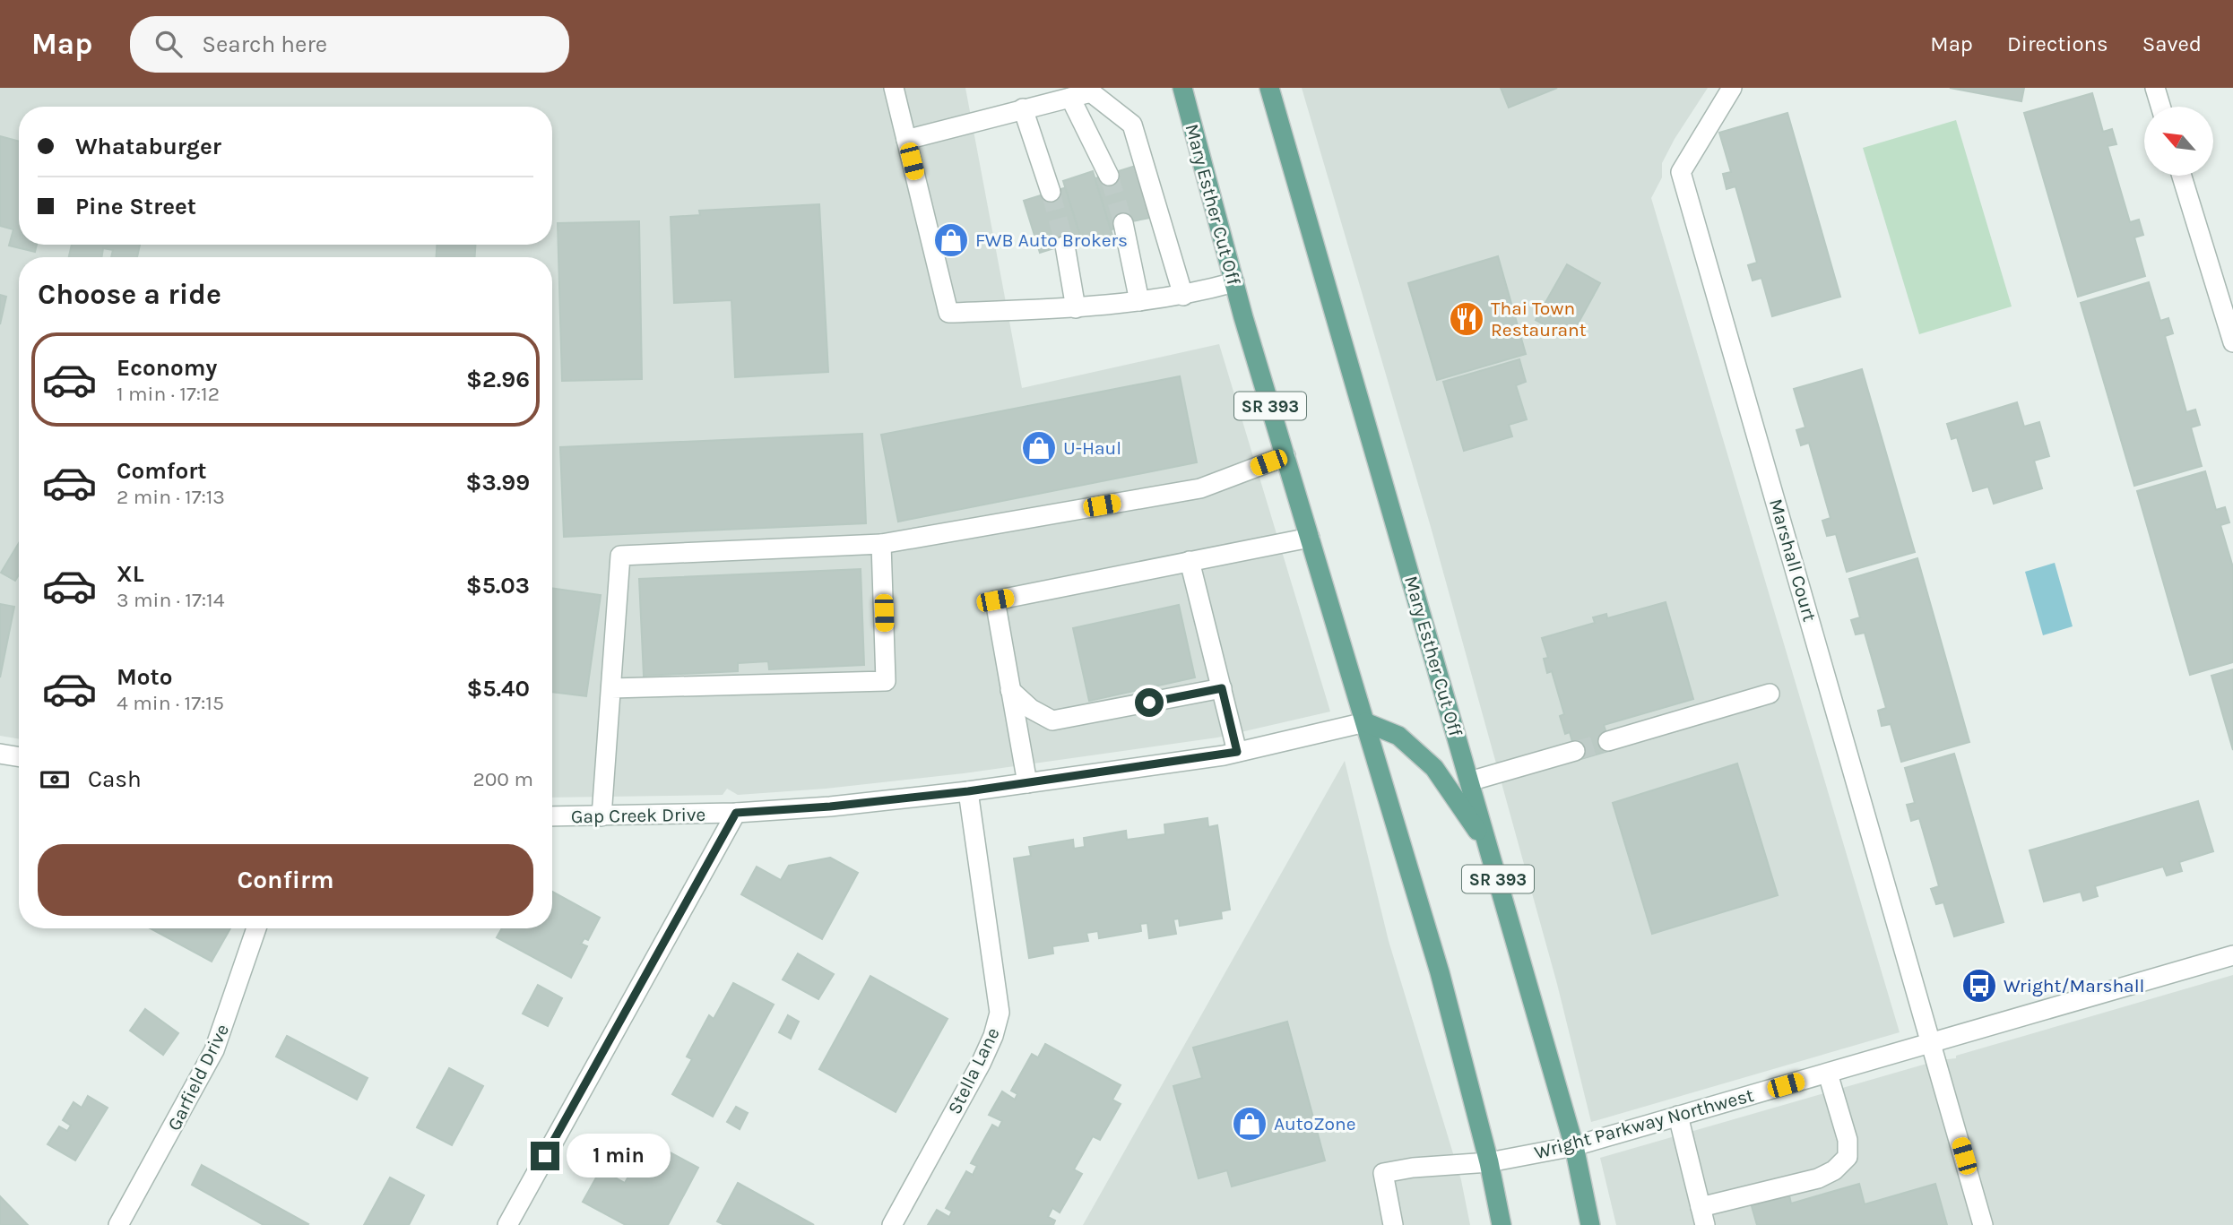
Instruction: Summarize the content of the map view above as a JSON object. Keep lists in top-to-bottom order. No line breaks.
{"streets":{"main road":["Mary Esther Cut Off","SR 393"],"street":["Marshall Court","Gap Creek Drive","Stella Lane","Garfield Drive","Wright Parkway Northwest"]},"crossings":[["Mary Esther Cut Off","Gap Creek Drive"],["Mary Esther Cut Off","Wright Parkway Northwest"],["Marshall Court","Wright Parkway Northwest"],["Gap Creek Drive","Stella Lane"]],"places":{"shop":["FWB Auto Brokers","U-Haul","AutoZone"],"restaurant":["Thai Town Restaurant"],"bus stop":["Wright/Marshall"]},"north":"top left","page":{"header":"Map","search":"Search here","nav":["Map","Directions","Saved"],"banner":["Whataburger","Pine Street"],"heading":"Choose a ride","list":[{"name":"Economy","note":"1 min · 17:12","value":"$2.96"},{"name":"Comfort","note":"2 min · 17:13","value":"$3.99"},{"name":"XL","note":"3 min · 17:14","value":"$5.03"},{"name":"Moto","note":"4 min · 17:15","value":"$5.40"}],"pay":["Cash","200 m"],"buttons":"Confirm","bubble":"1 min"}}
